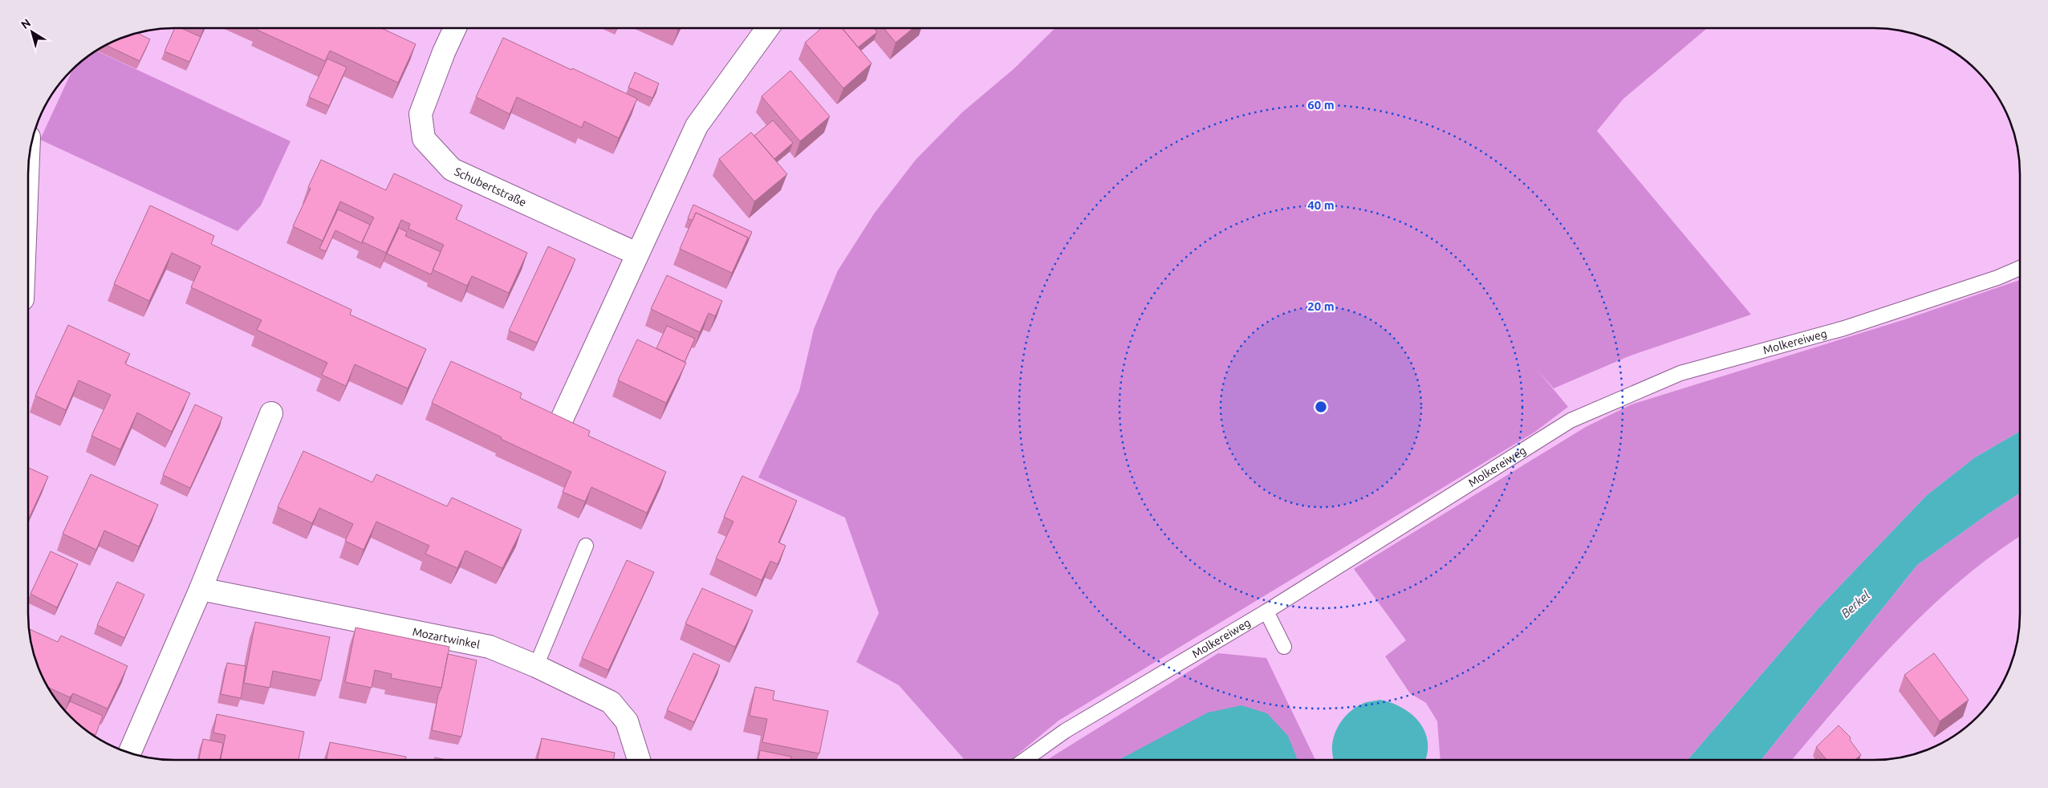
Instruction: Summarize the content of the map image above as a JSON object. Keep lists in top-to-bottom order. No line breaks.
{"streets":{"street":["Schubertstraße","Mozartwinkel"],"lane":["Molkereiweg"]},"water":["Berkel"],"north":"top left","rings":["60 m","40 m","20 m"]}
